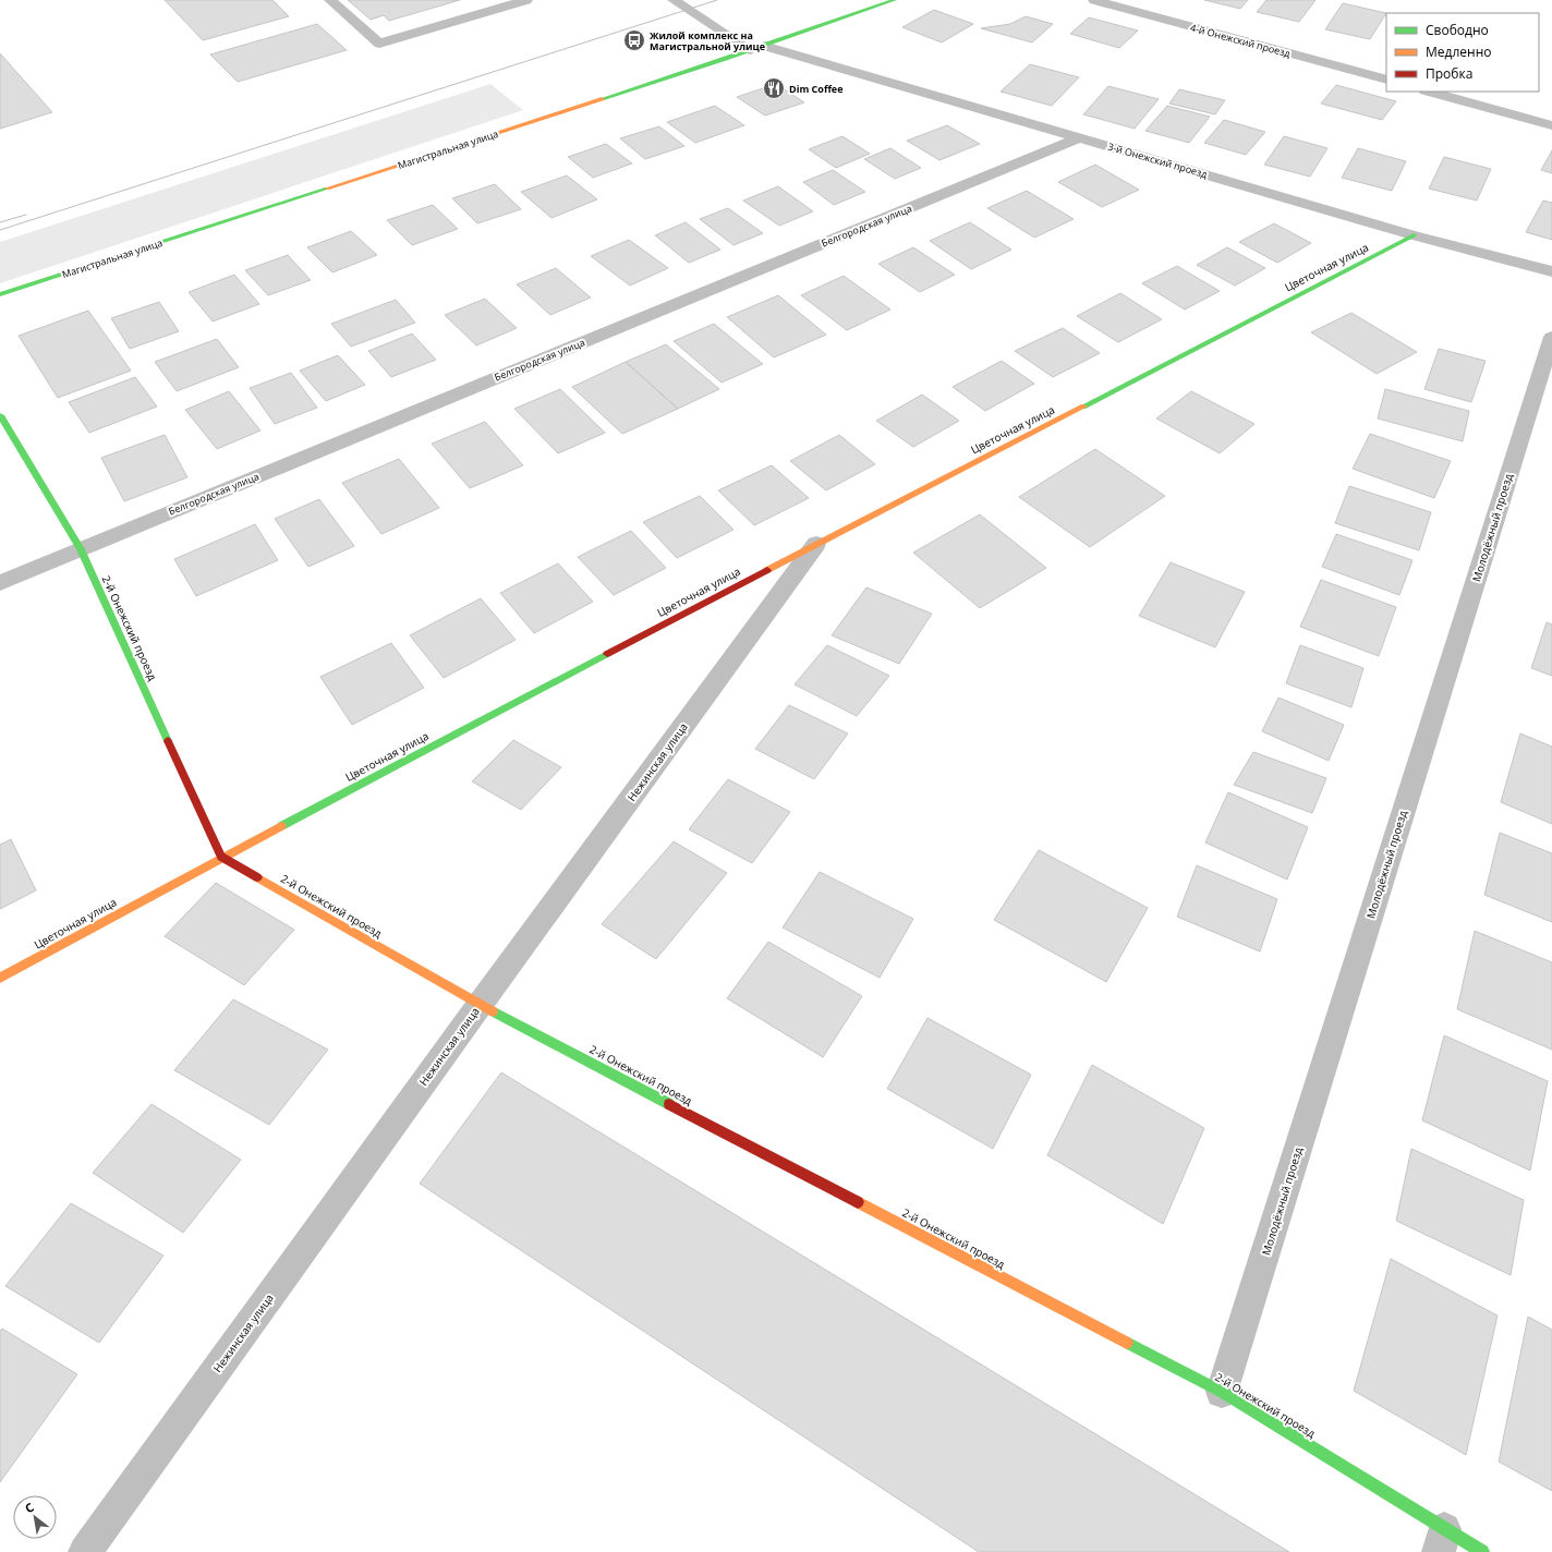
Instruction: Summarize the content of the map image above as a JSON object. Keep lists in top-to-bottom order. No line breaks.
{"streets":{"street":["4-й Онежский проезд","Магистральная улица","3-й Онежский проезд","Белгородская улица","Цветочная улица","Молодёжный проезд","2-й Онежский проезд","Нежинская улица"]},"crossings":[["Магистральная улица","3-й Онежский проезд"],["3-й Онежский проезд","Белгородская улица"],["3-й Онежский проезд","Цветочная улица"],["Белгородская улица","2-й Онежский проезд"],["Цветочная улица","2-й Онежский проезд"],["Цветочная улица","Нежинская улица"],["Молодёжный проезд","2-й Онежский проезд"],["2-й Онежский проезд","Нежинская улица"]],"places":{"bus stop":["Жилой комплекс на Магистральной улице"],"restaurant":["Dim Coffee"]},"legend":["Свободно","Медленно","Пробка"],"north":"top left"}
